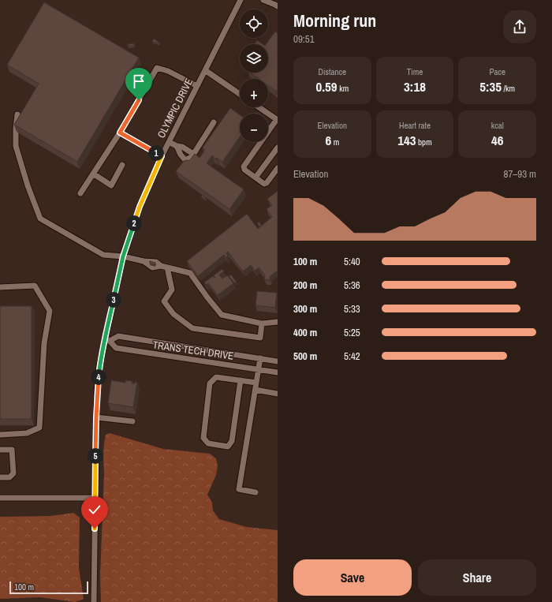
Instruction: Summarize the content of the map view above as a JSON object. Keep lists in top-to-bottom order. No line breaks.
{"streets":{"street":["OLYMPIC DRIVE","TRANS TECH DRIVE"]},"crossings":[["OLYMPIC DRIVE","TRANS TECH DRIVE"]],"scale_bar":"100 m","page":{"heading":["Morning run","09:51"],"map_buttons":["+","−"],"stats":[["Distance","0.59 km"],["Time","3:18"],["Pace","5:35 /km"],["Elevation","6 m"],["Heart rate","143 bpm"],["kcal","46"]],"pins":["1","2","3","4","5"],"chart":["Elevation","87–93 m"],"list":[{"name":"100 m","note":"5:40"},{"name":"200 m","note":"5:36"},{"name":"300 m","note":"5:33"},{"name":"400 m","note":"5:25"},{"name":"500 m","note":"5:42"}],"buttons":["Save","Share"],"scale":"100 m"}}
